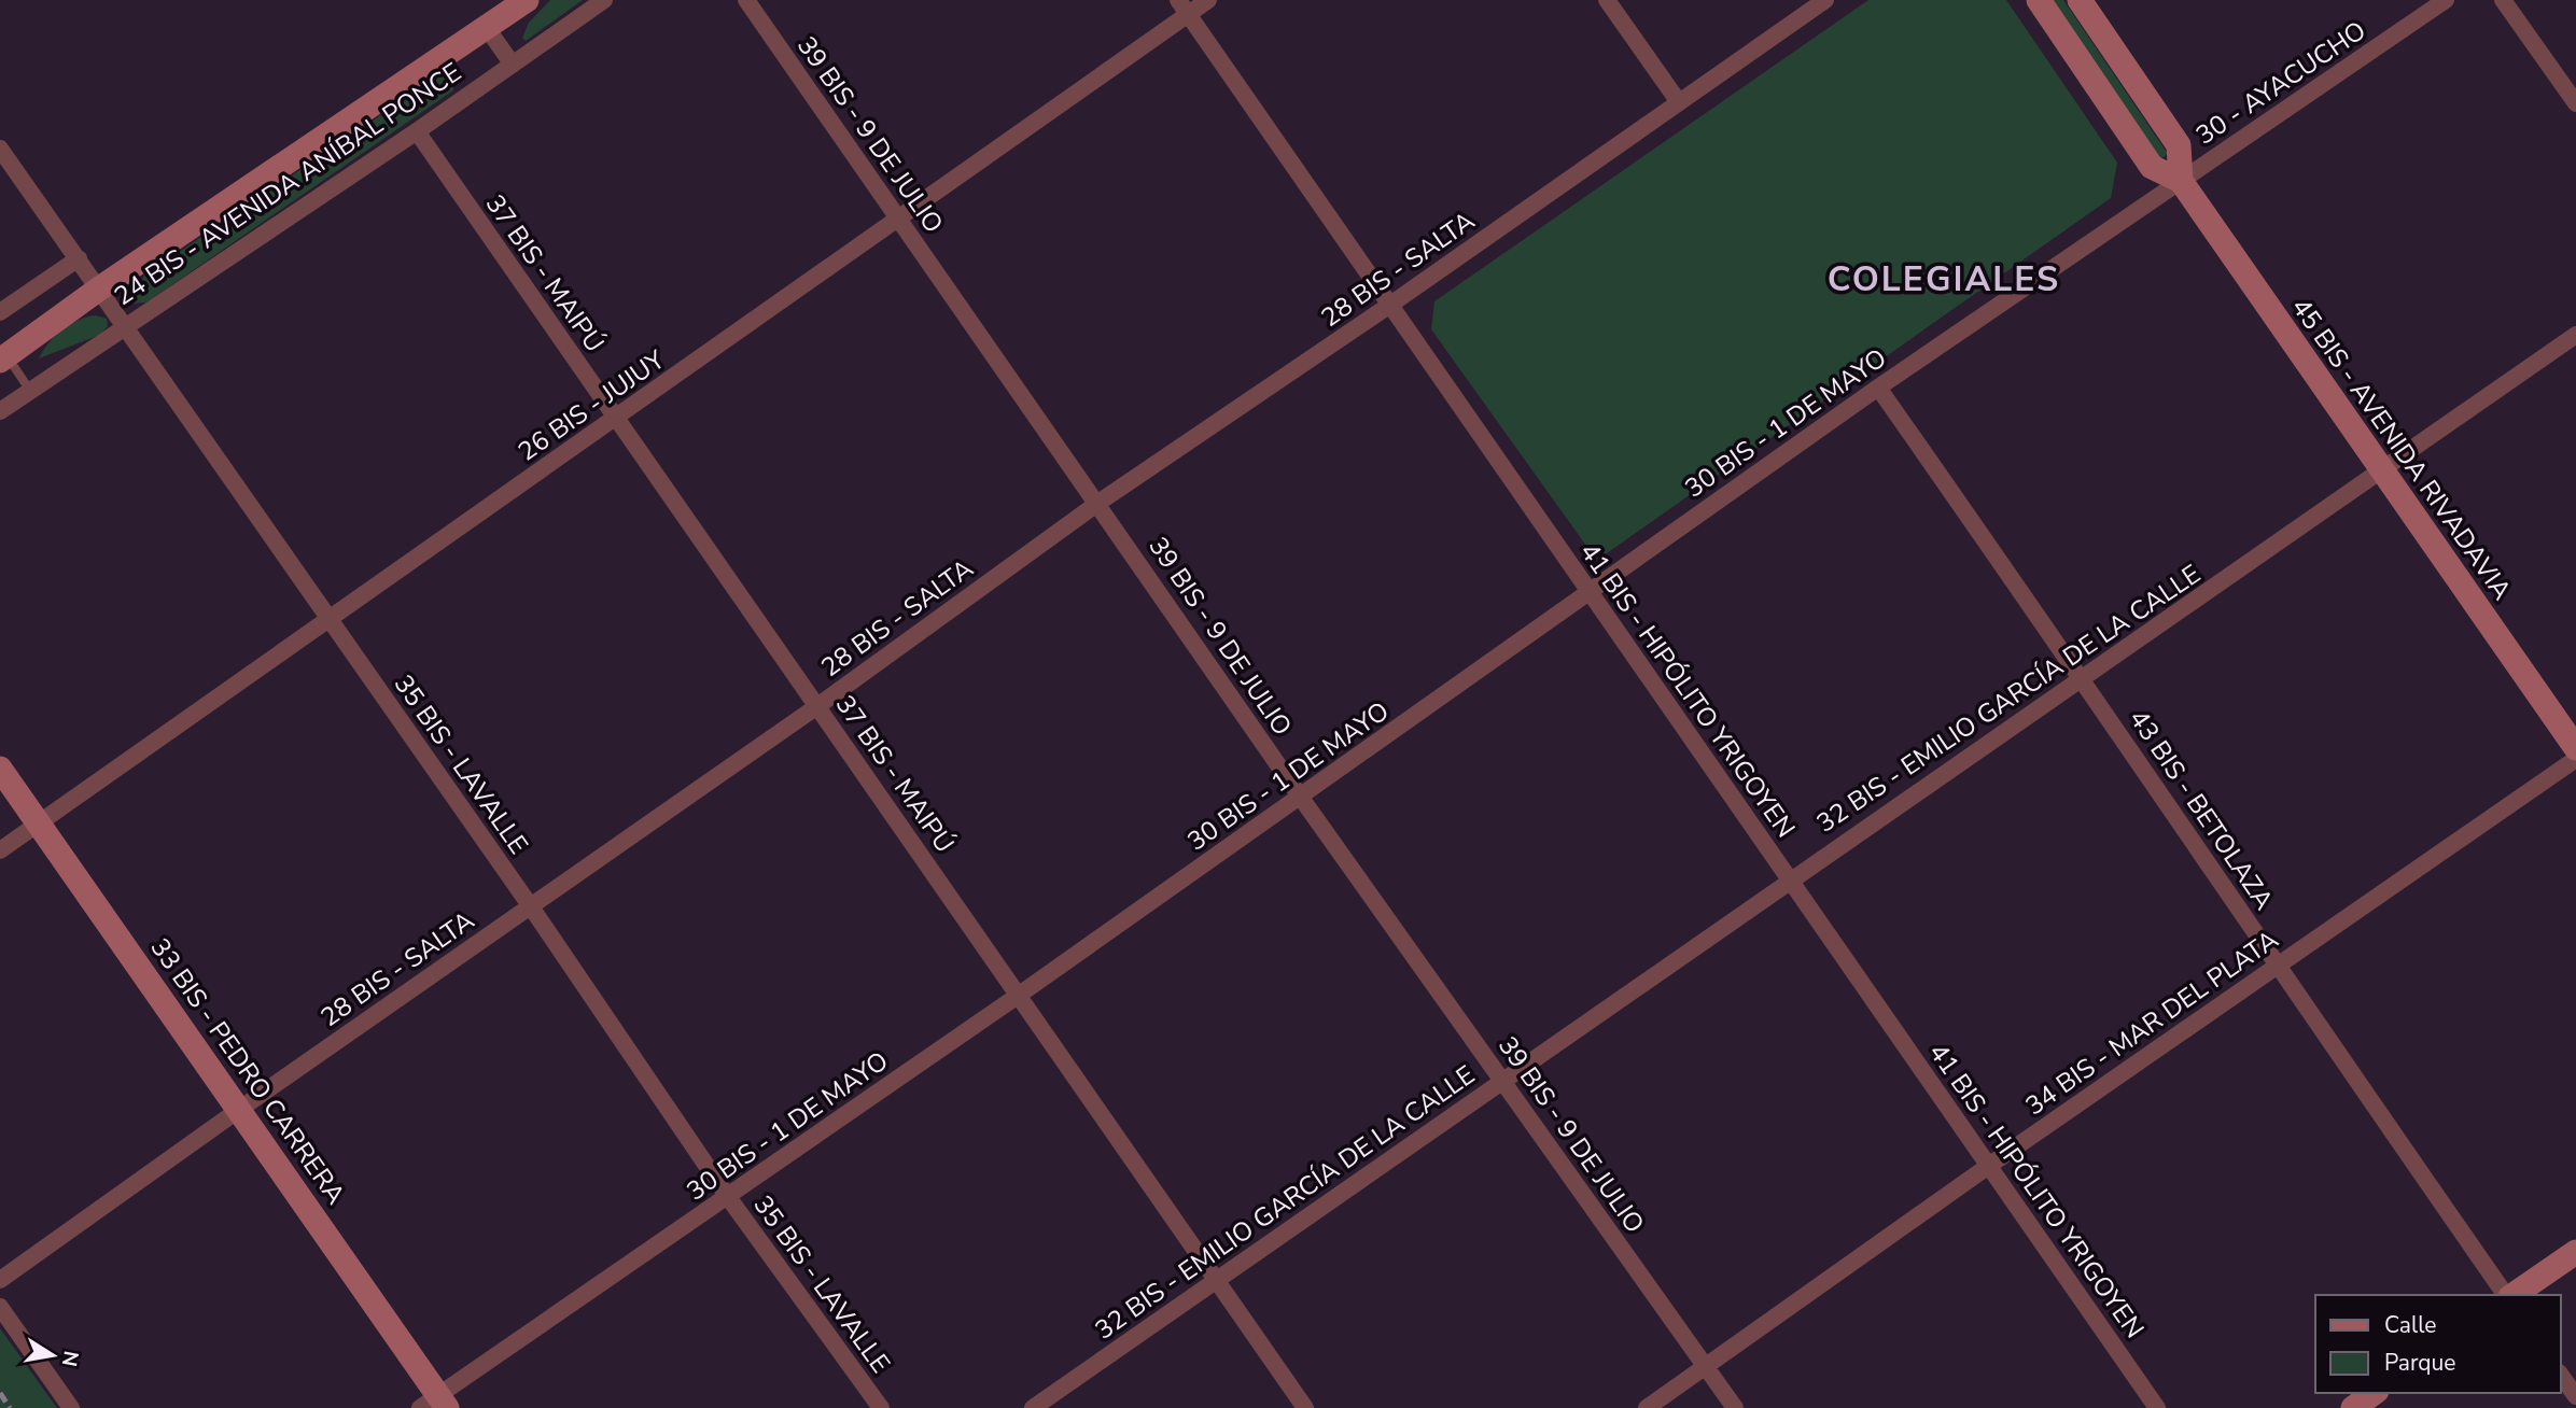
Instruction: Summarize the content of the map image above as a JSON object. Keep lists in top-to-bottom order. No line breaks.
{"streets":{"main road":["24 BIS - AVENIDA ANÍBAL PONCE","45 BIS - AVENIDA RIVADAVIA","33 BIS - PEDRO CARRERA"],"street":["30 - AYACUCHO","39 BIS - 9 DE JULIO","28 BIS - SALTA","37 BIS - MAIPÚ","26 BIS - JUJUY","30 BIS - 1 DE MAYO","41 BIS - HIPÓLITO YRIGOYEN","32 BIS - EMILIO GARCÍA DE LA CALLE","35 BIS - LAVALLE","43 BIS - BETOLAZA","34 BIS - MAR DEL PLATA"]},"crossings":[["30 - AYACUCHO","30 BIS - 1 DE MAYO"],["30 - AYACUCHO","45 BIS - AVENIDA RIVADAVIA"],["39 BIS - 9 DE JULIO","28 BIS - SALTA"],["39 BIS - 9 DE JULIO","26 BIS - JUJUY"],["39 BIS - 9 DE JULIO","30 BIS - 1 DE MAYO"],["39 BIS - 9 DE JULIO","32 BIS - EMILIO GARCÍA DE LA CALLE"],["39 BIS - 9 DE JULIO","34 BIS - MAR DEL PLATA"],["24 BIS - AVENIDA ANÍBAL PONCE","37 BIS - MAIPÚ"],["24 BIS - AVENIDA ANÍBAL PONCE","35 BIS - LAVALLE"],["28 BIS - SALTA","37 BIS - MAIPÚ"],["28 BIS - SALTA","41 BIS - HIPÓLITO YRIGOYEN"],["28 BIS - SALTA","35 BIS - LAVALLE"],["28 BIS - SALTA","33 BIS - PEDRO CARRERA"],["37 BIS - MAIPÚ","26 BIS - JUJUY"],["37 BIS - MAIPÚ","30 BIS - 1 DE MAYO"],["37 BIS - MAIPÚ","32 BIS - EMILIO GARCÍA DE LA CALLE"],["26 BIS - JUJUY","41 BIS - HIPÓLITO YRIGOYEN"],["26 BIS - JUJUY","35 BIS - LAVALLE"],["26 BIS - JUJUY","33 BIS - PEDRO CARRERA"],["30 BIS - 1 DE MAYO","45 BIS - AVENIDA RIVADAVIA"],["30 BIS - 1 DE MAYO","41 BIS - HIPÓLITO YRIGOYEN"],["30 BIS - 1 DE MAYO","35 BIS - LAVALLE"],["30 BIS - 1 DE MAYO","43 BIS - BETOLAZA"],["30 BIS - 1 DE MAYO","33 BIS - PEDRO CARRERA"],["45 BIS - AVENIDA RIVADAVIA","32 BIS - EMILIO GARCÍA DE LA CALLE"],["41 BIS - HIPÓLITO YRIGOYEN","32 BIS - EMILIO GARCÍA DE LA CALLE"],["41 BIS - HIPÓLITO YRIGOYEN","34 BIS - MAR DEL PLATA"],["32 BIS - EMILIO GARCÍA DE LA CALLE","43 BIS - BETOLAZA"],["43 BIS - BETOLAZA","34 BIS - MAR DEL PLATA"]],"districts":["COLEGIALES"],"legend":["Calle","Parque"],"north":"right"}
